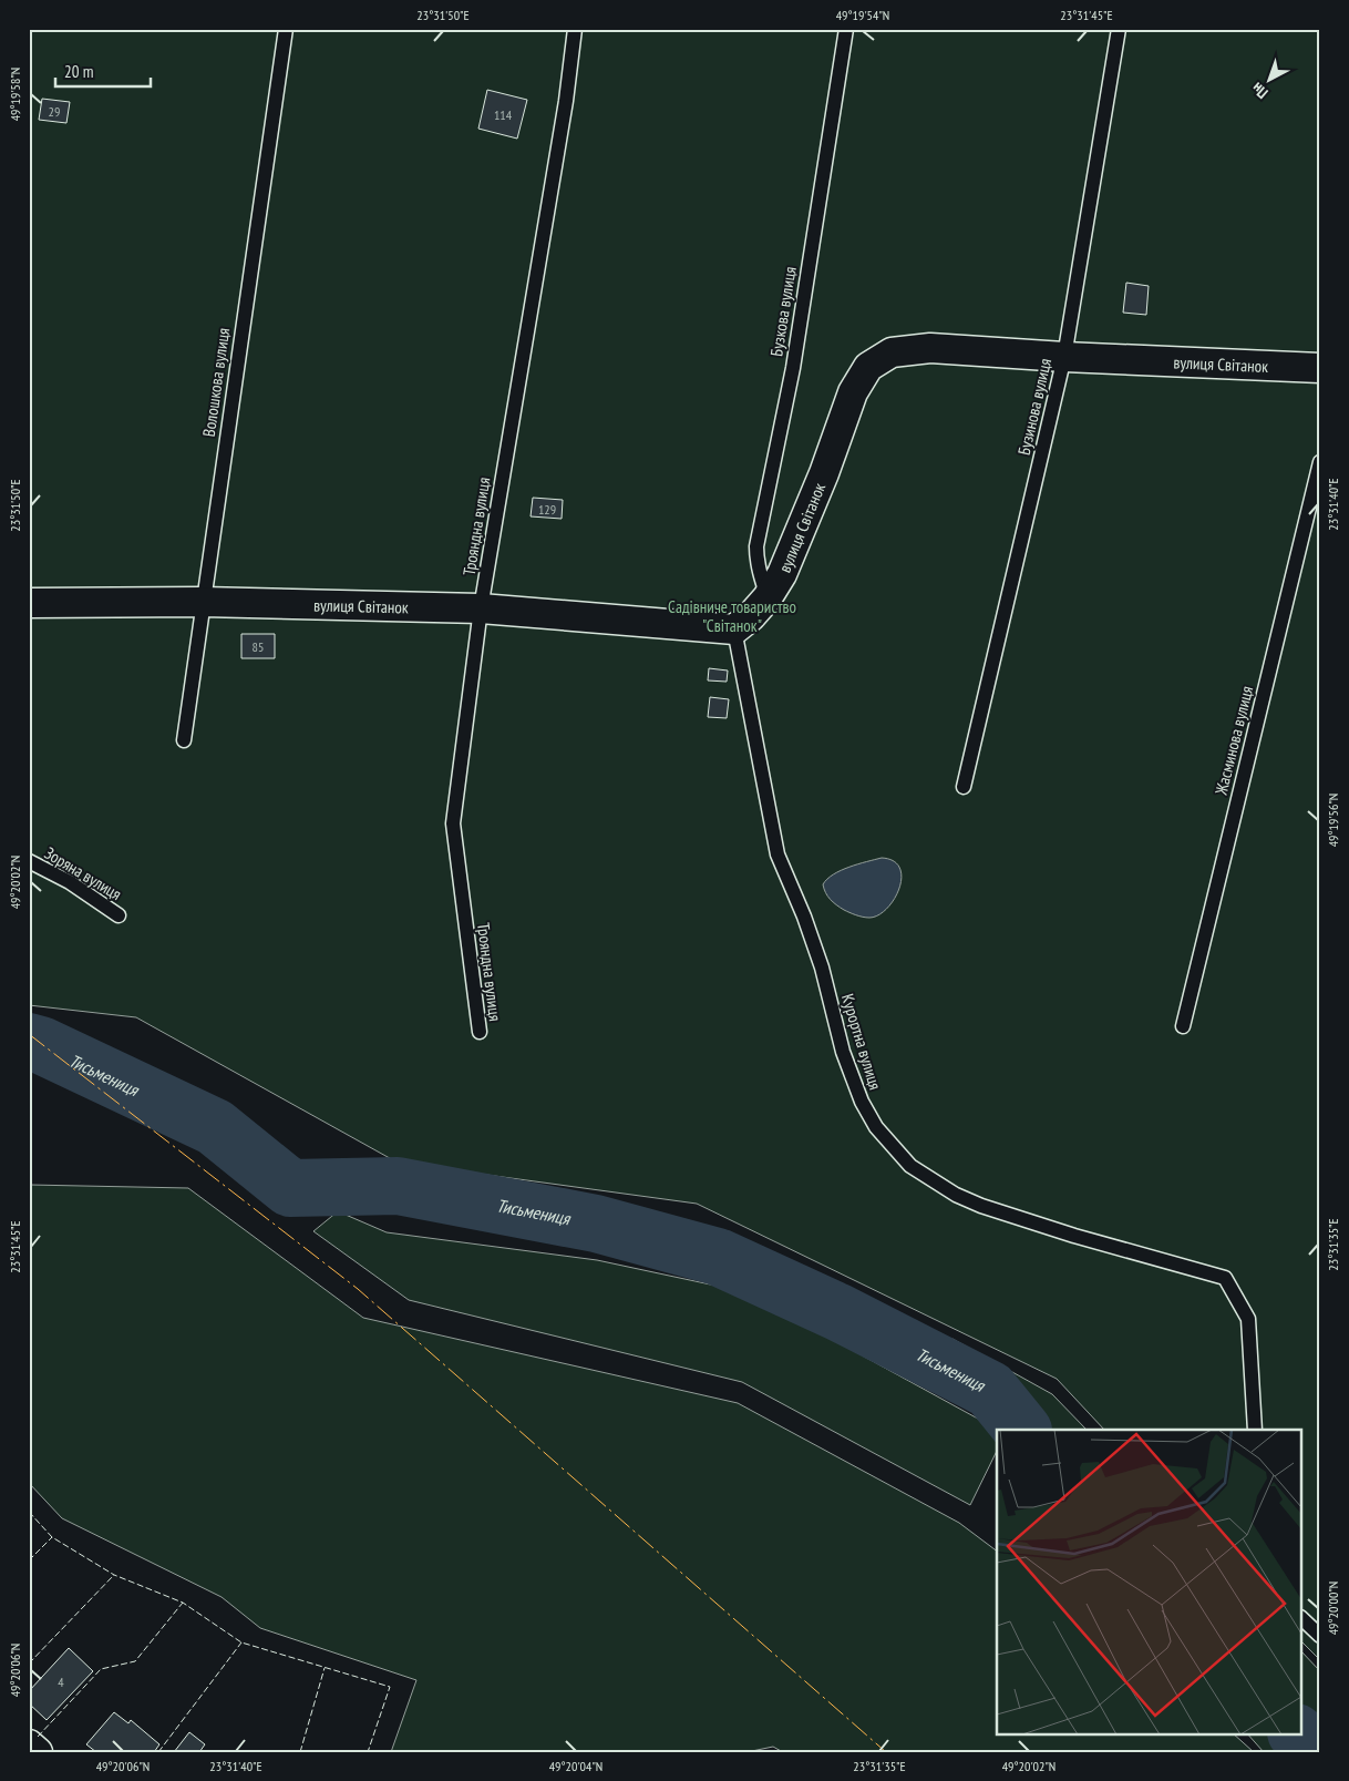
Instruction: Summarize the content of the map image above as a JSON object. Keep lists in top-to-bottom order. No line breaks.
{"streets":{"street":["вулиця Світанок"],"lane":["Бузкова вулиця","Волошкова вулиця","Бузинова вулиця","Трояндна вулиця","Жасминова вулиця","Зоряна вулиця","Курортна вулиця"]},"crossings":[["Бузкова вулиця","вулиця Світанок"],["вулиця Світанок","Волошкова вулиця"],["вулиця Світанок","Бузинова вулиця"],["вулиця Світанок","Трояндна вулиця"],["вулиця Світанок","Курортна вулиця"]],"water":["Тисьмениця"],"parks":["Садівниче товариство \"Світанок\""],"house_numbers":["29","114","129","85","4"],"scale_bar":"20 m","north":"bottom left","coordinates":["23°31'50\"E","49°19'54\"N","23°31'45\"E","49°19'58\"N","23°31'40\"E","49°19'56\"N","49°20'02\"N","23°31'35\"E","49°20'00\"N","49°20'06\"N","49°20'04\"N"]}
